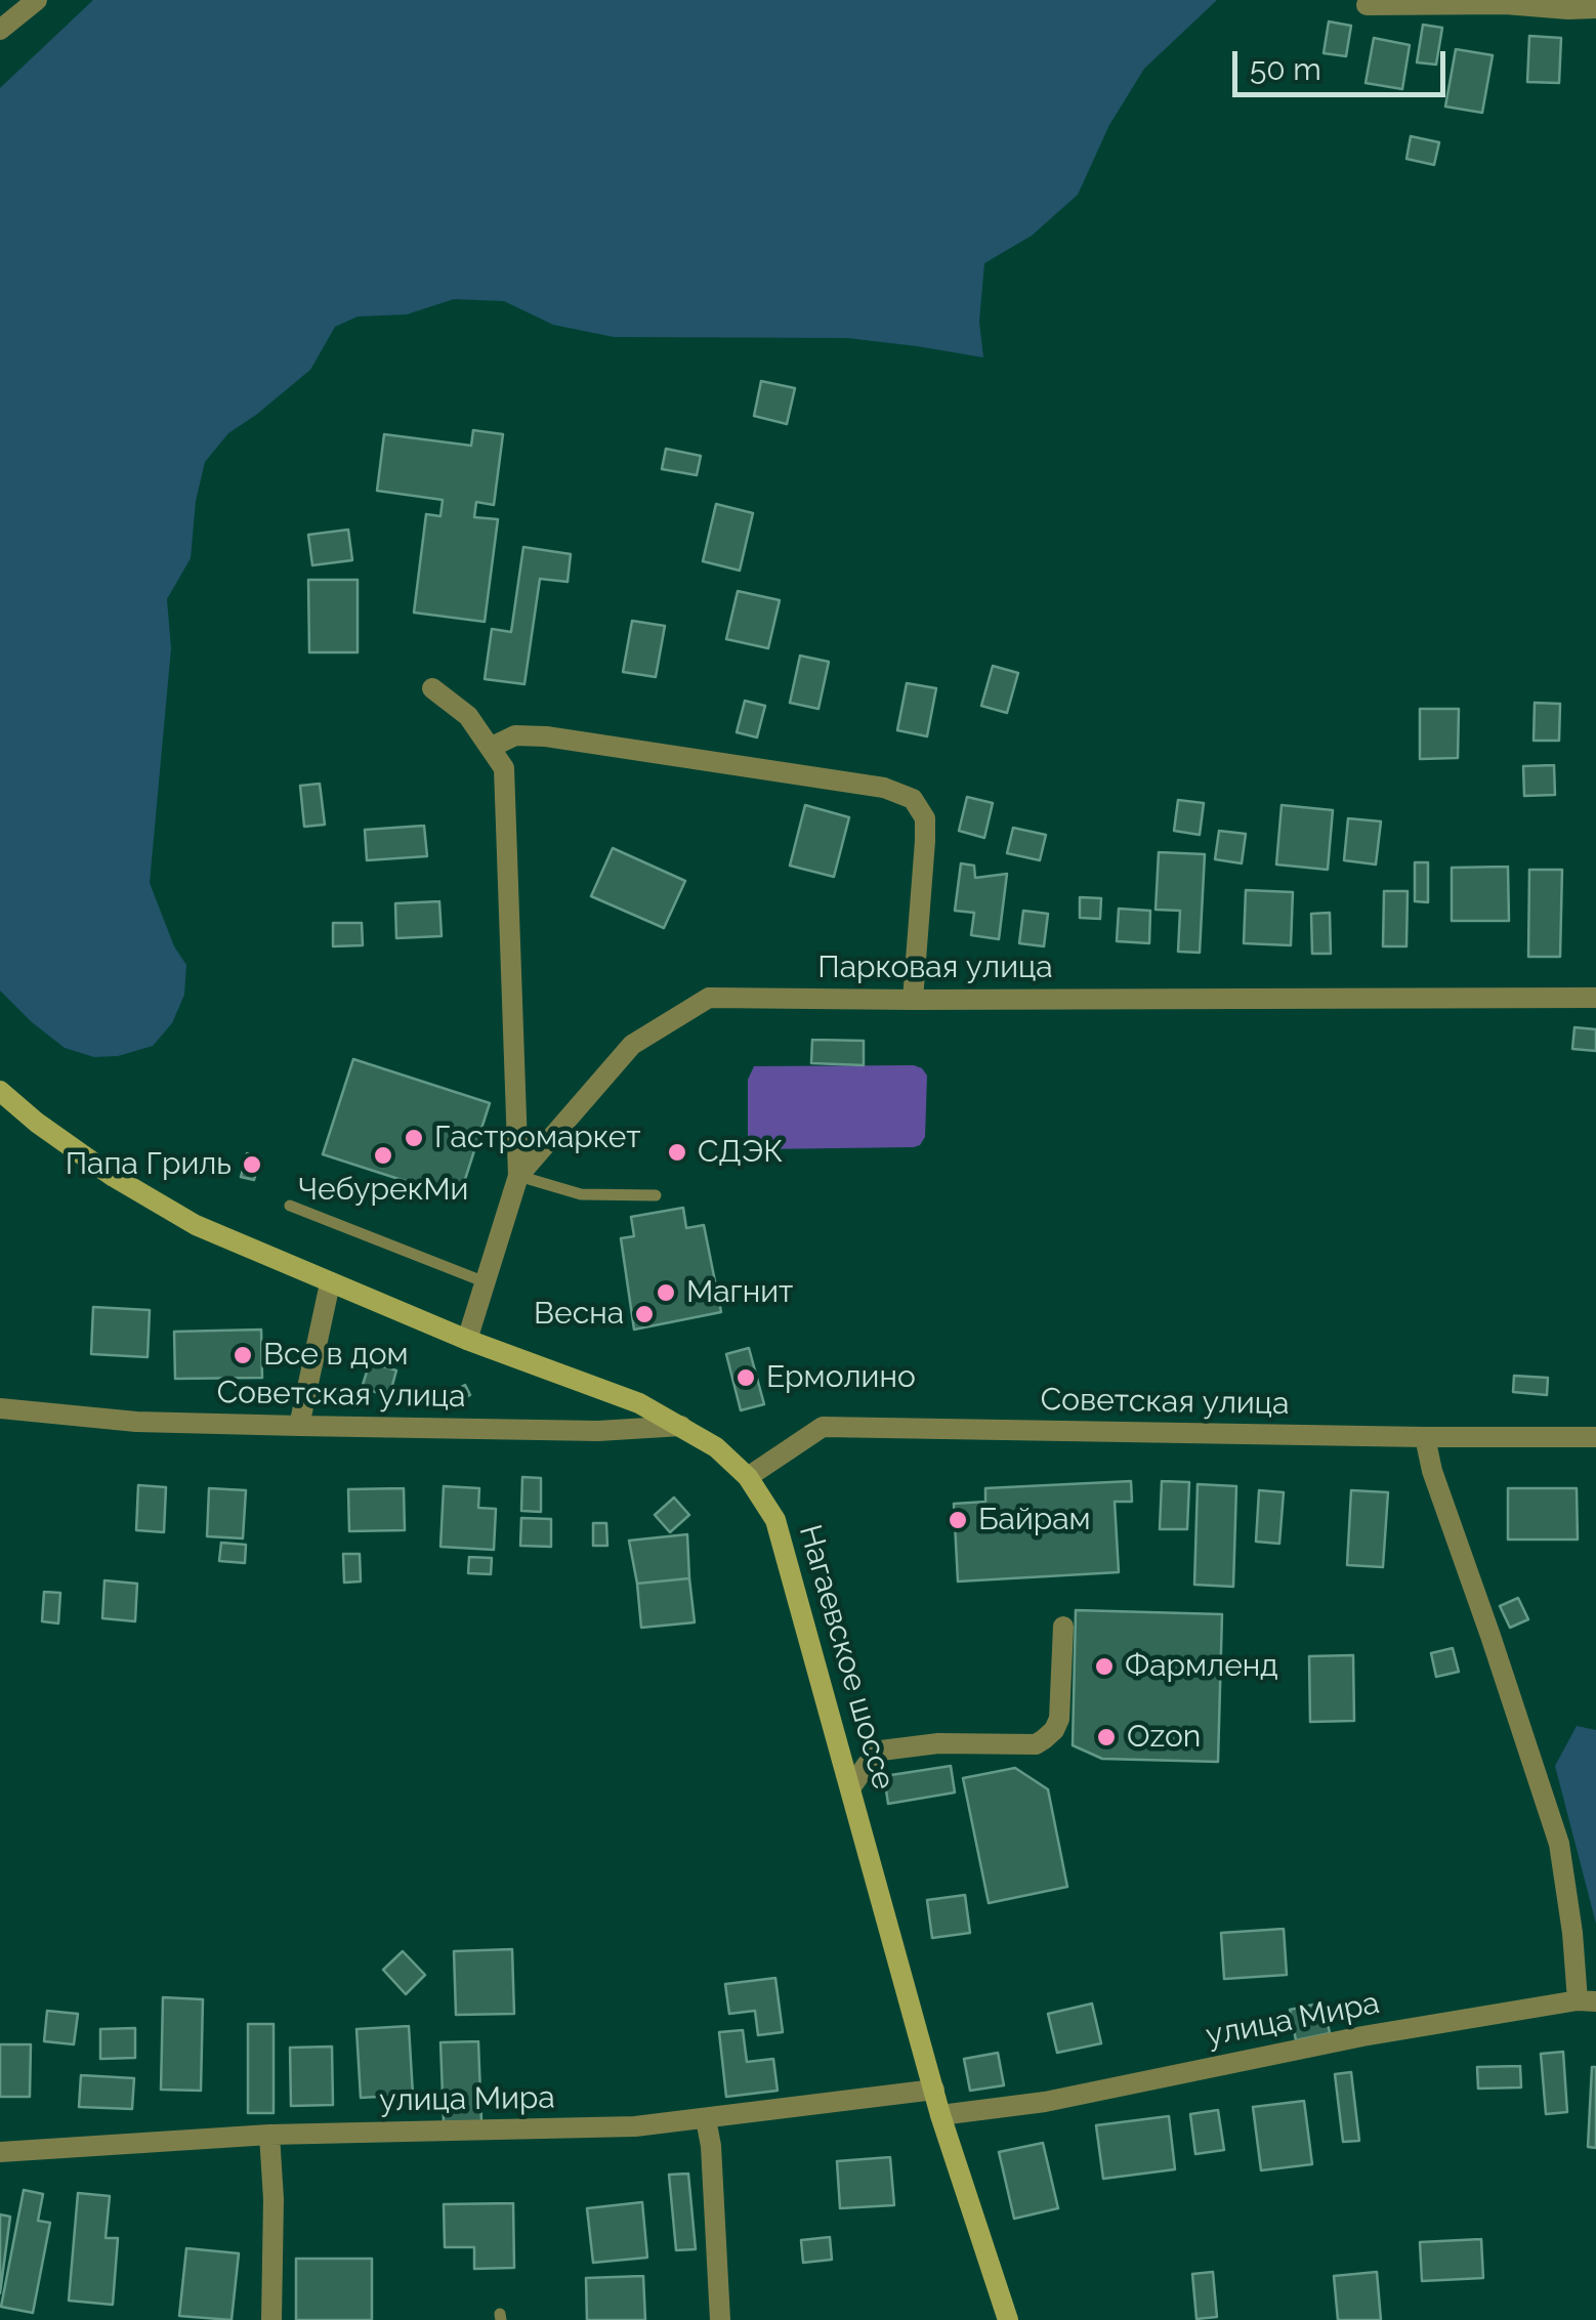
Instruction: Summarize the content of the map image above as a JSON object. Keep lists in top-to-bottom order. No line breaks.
{"streets":{"street":["Парковая улица","Советская улица","Нагаевское шоссе","улица Мира"]},"crossings":[["Парковая улица","Нагаевское шоссе"],["Советская улица","Нагаевское шоссе"],["Нагаевское шоссе","улица Мира"]],"places":["Гастромаркет","СДЭК","ЧебурекМи","Папа Гриль","Магнит","Весна","Все в дом","Ермолино","Байрам","Фармленд","Ozon"],"scale_bar":"50 m"}
